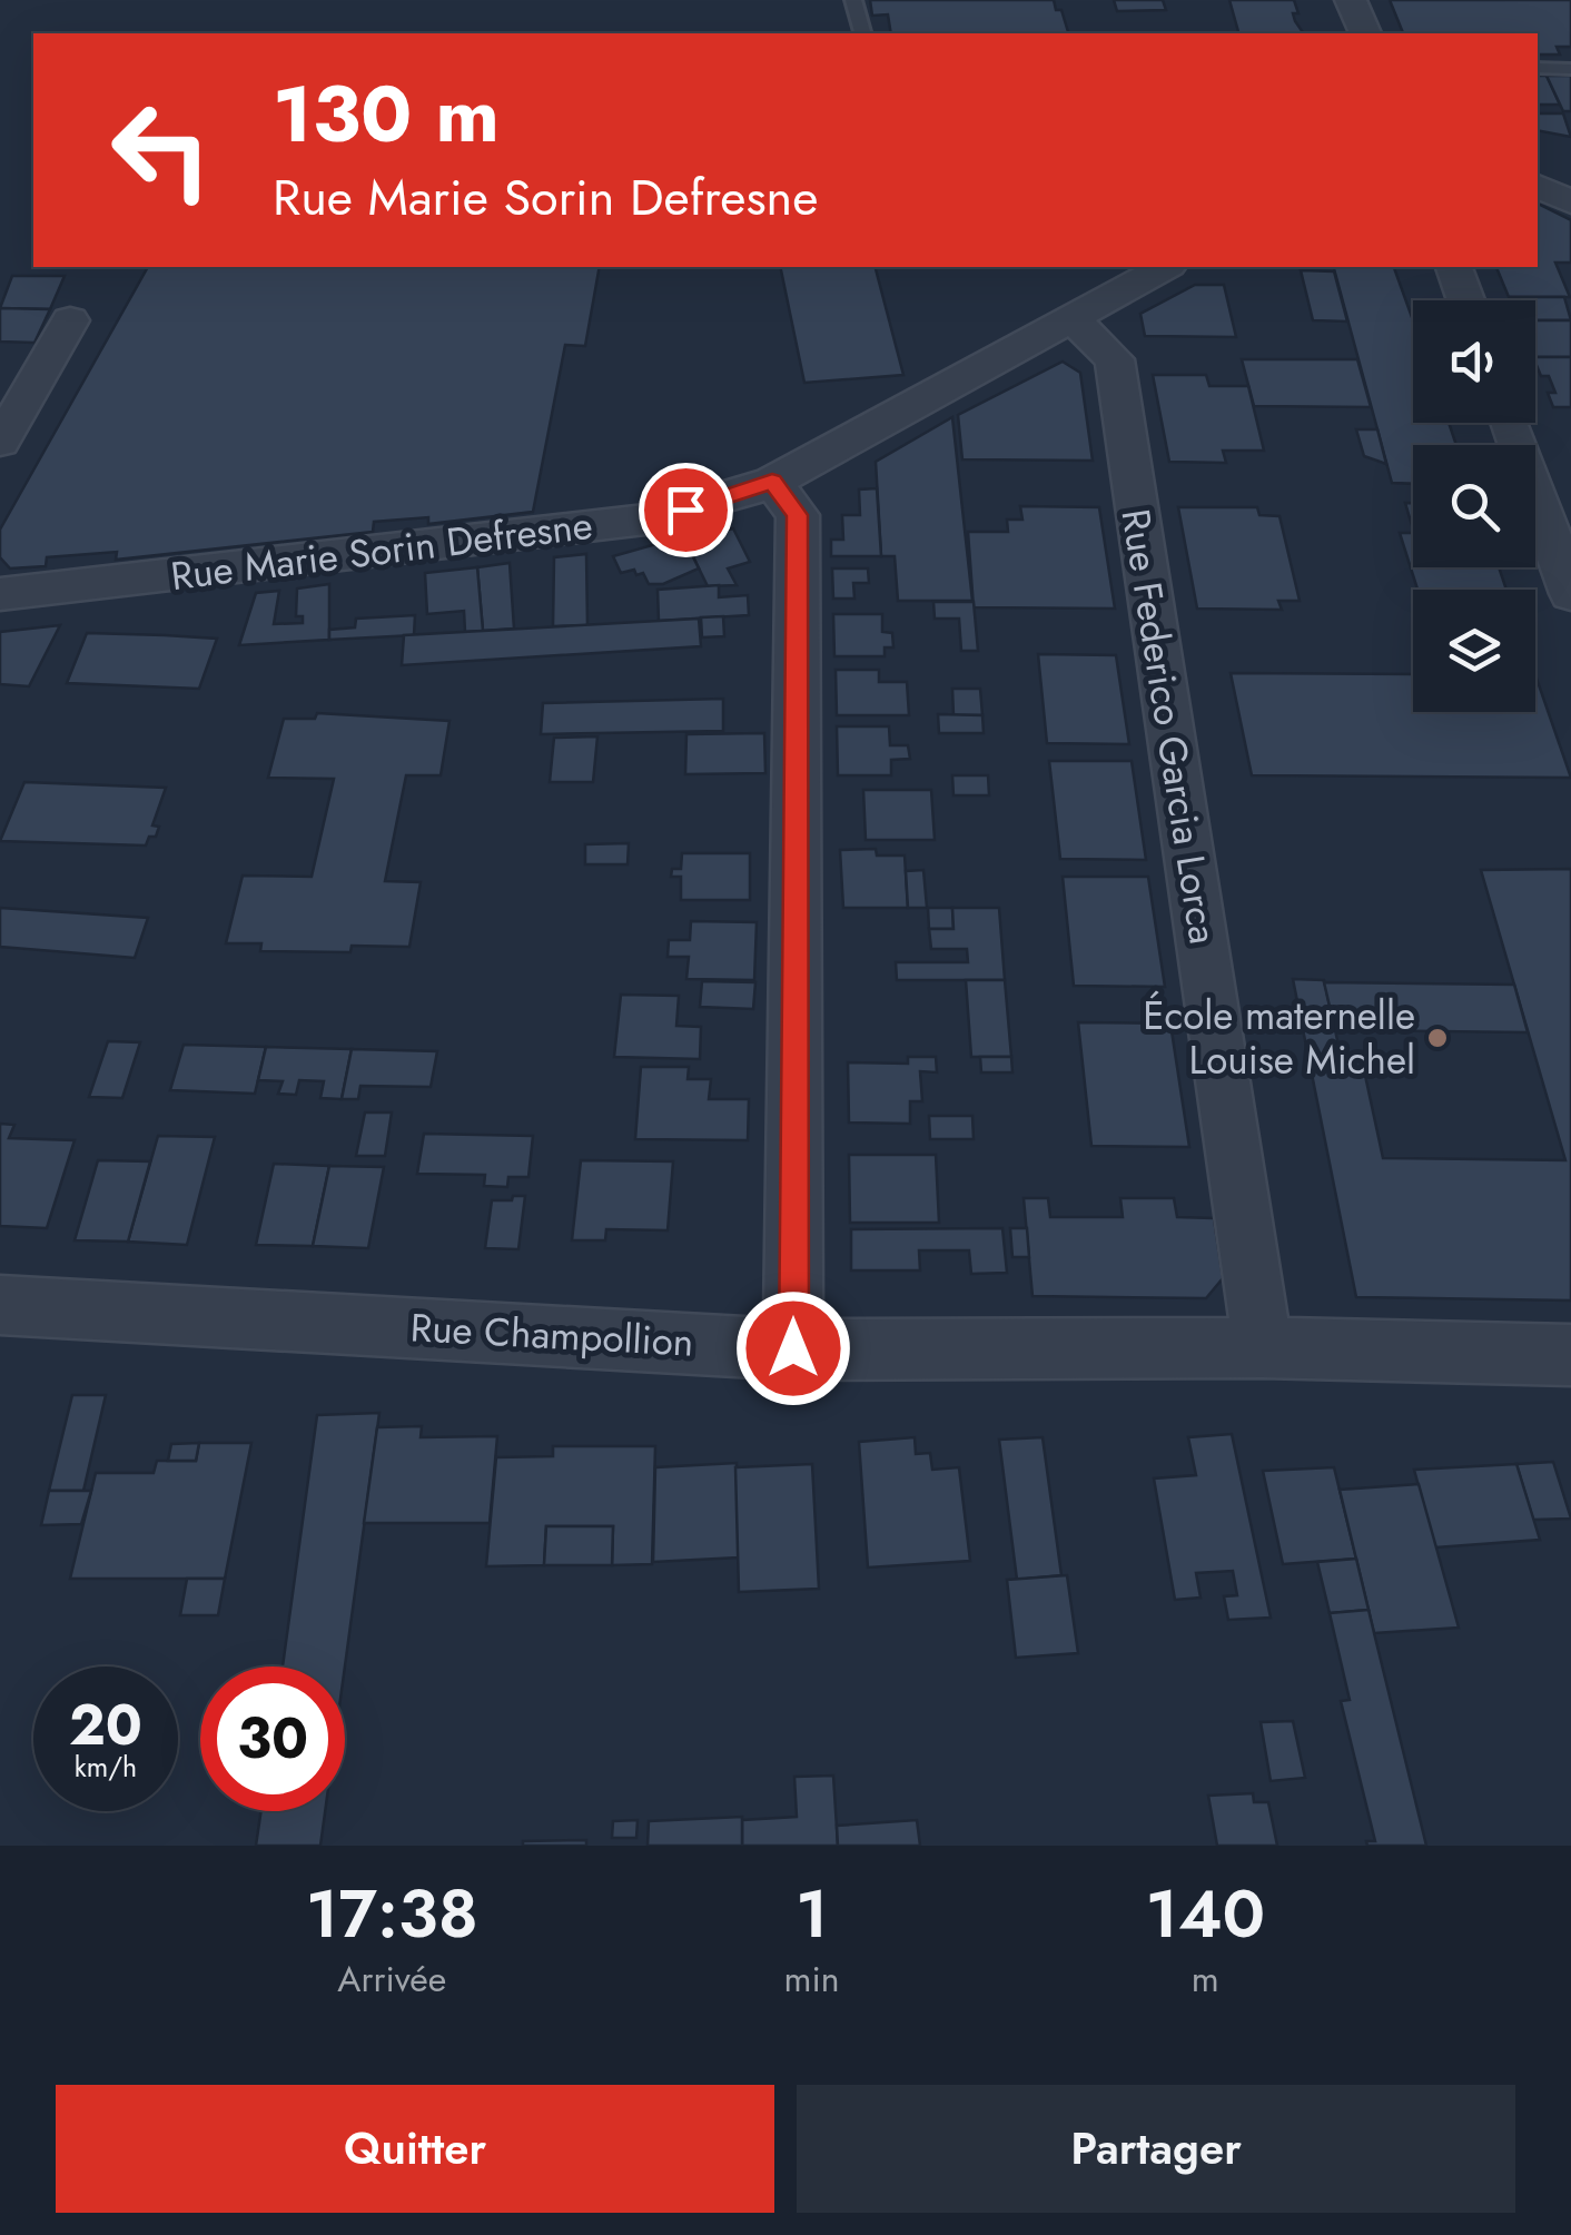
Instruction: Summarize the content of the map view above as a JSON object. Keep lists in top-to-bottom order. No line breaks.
{"streets":{"street":["Rue Marie Sorin Defresne","Rue Federico Garcia Lorca","Rue Champollion"]},"crossings":[["Rue Marie Sorin Defresne","Rue Federico Garcia Lorca"],["Rue Federico Garcia Lorca","Rue Champollion"]],"places":["École maternelle Louise Michel"],"page":{"turn":["130 m","Rue Marie Sorin Defresne"],"speed":"20 km/h","limit":"30","eta":["17:38","Arrivée","1","min","140","m"],"buttons":["Quitter","Partager"]}}
